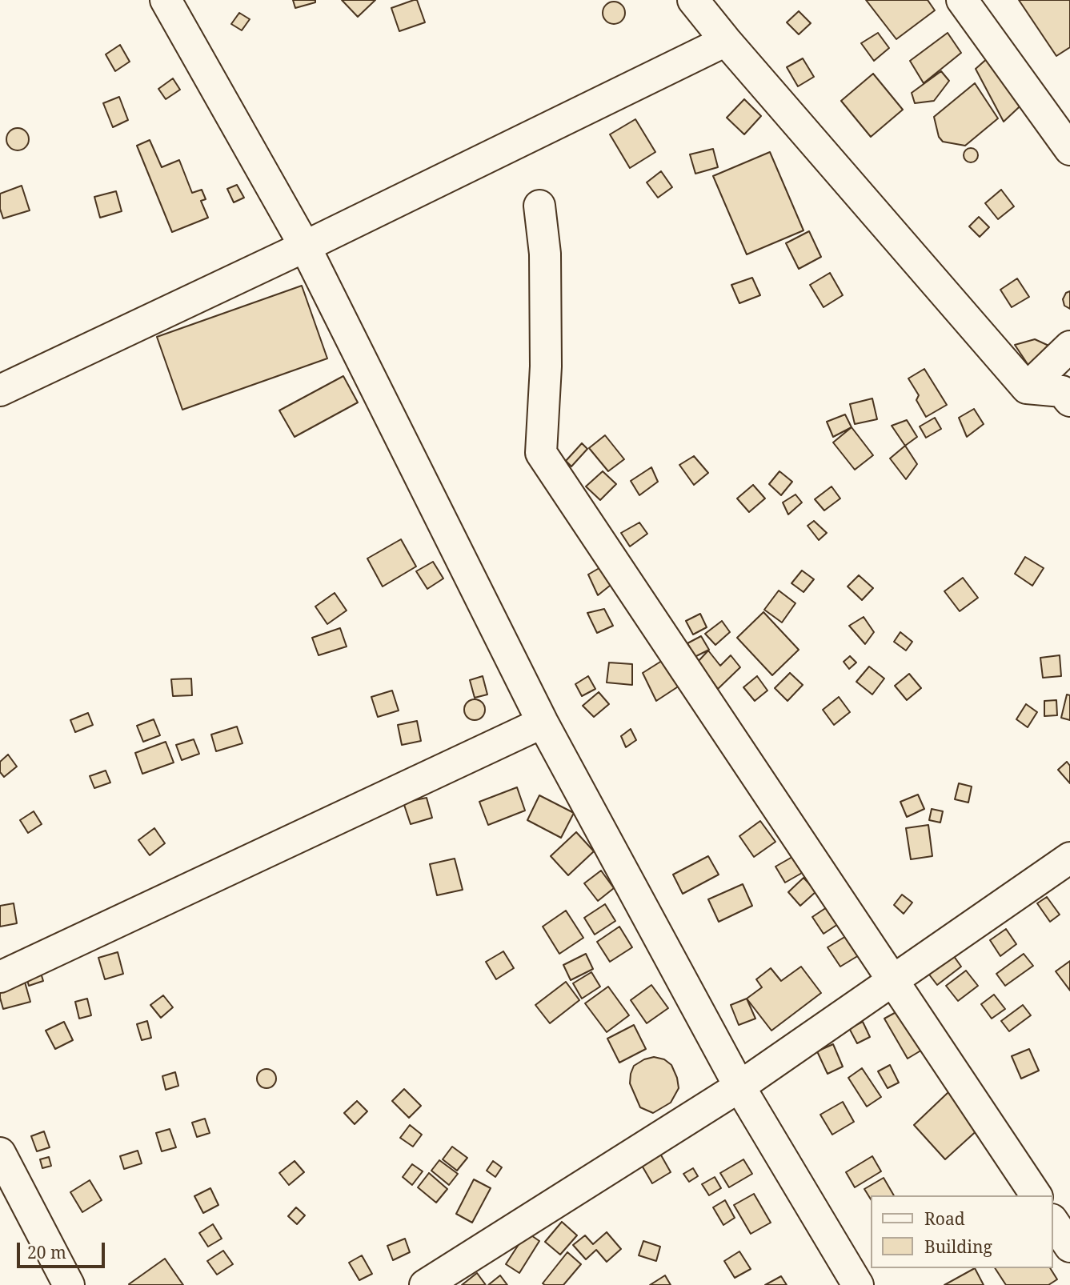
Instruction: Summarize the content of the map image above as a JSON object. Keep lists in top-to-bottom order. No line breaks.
{"legend":["Road","Building"],"scale_bar":"20 m"}
